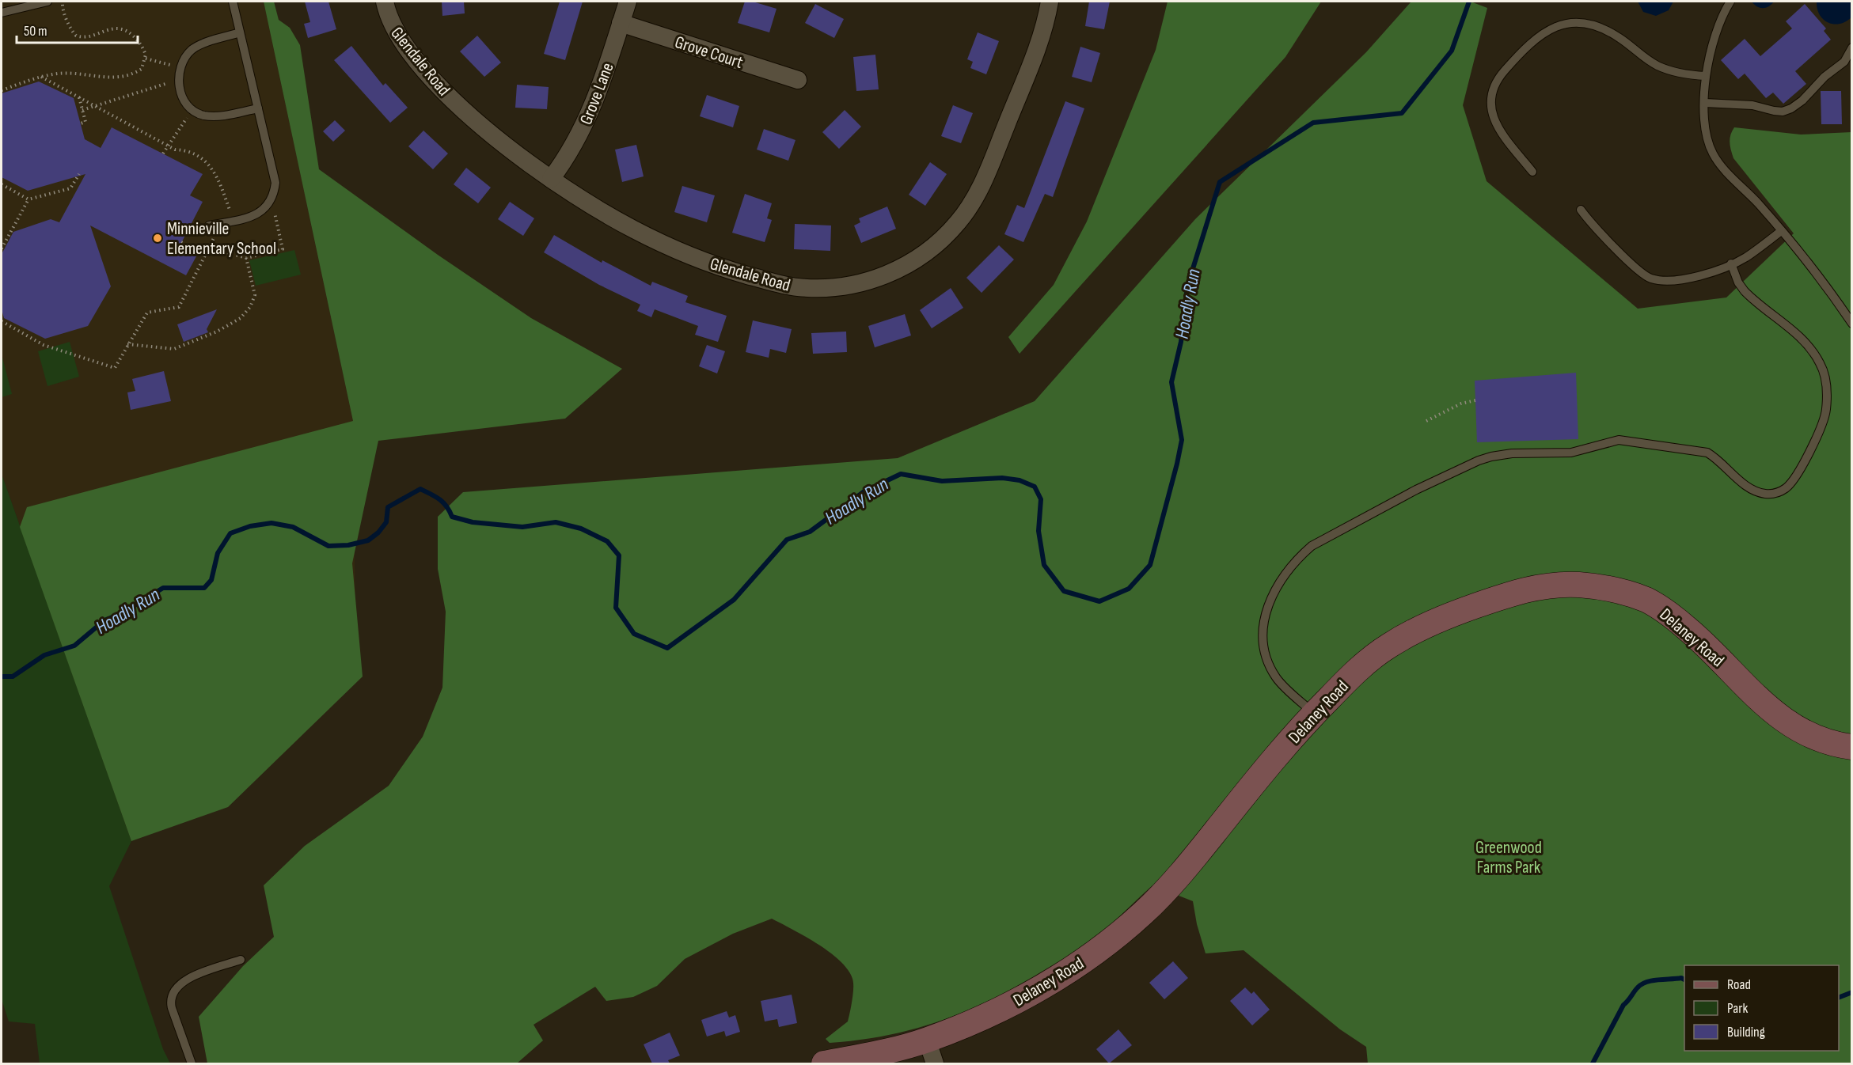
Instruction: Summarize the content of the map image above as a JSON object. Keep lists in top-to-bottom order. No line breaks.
{"streets":{"street":["Grove Court","Glendale Road","Grove Lane","Delaney Road"]},"crossings":[["Grove Court","Grove Lane"],["Glendale Road","Grove Lane"]],"water":["Hoadly Run"],"parks":["Greenwood Farms Park"],"places":["Minnieville Elementary School"],"legend":["Road","Park","Building"],"scale_bar":"50 m"}
